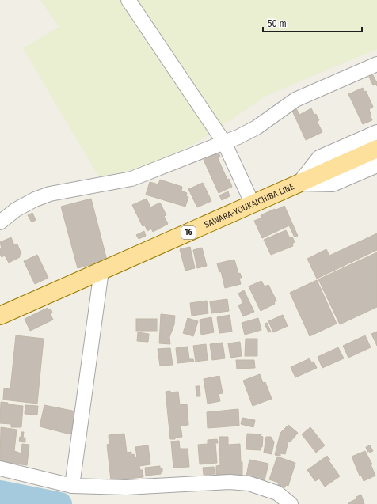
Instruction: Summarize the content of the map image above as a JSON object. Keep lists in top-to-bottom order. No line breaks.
{"streets":{"main road":["SAWARA-YOUKAICHIBA LINE","16"]},"scale_bar":"50 m"}
